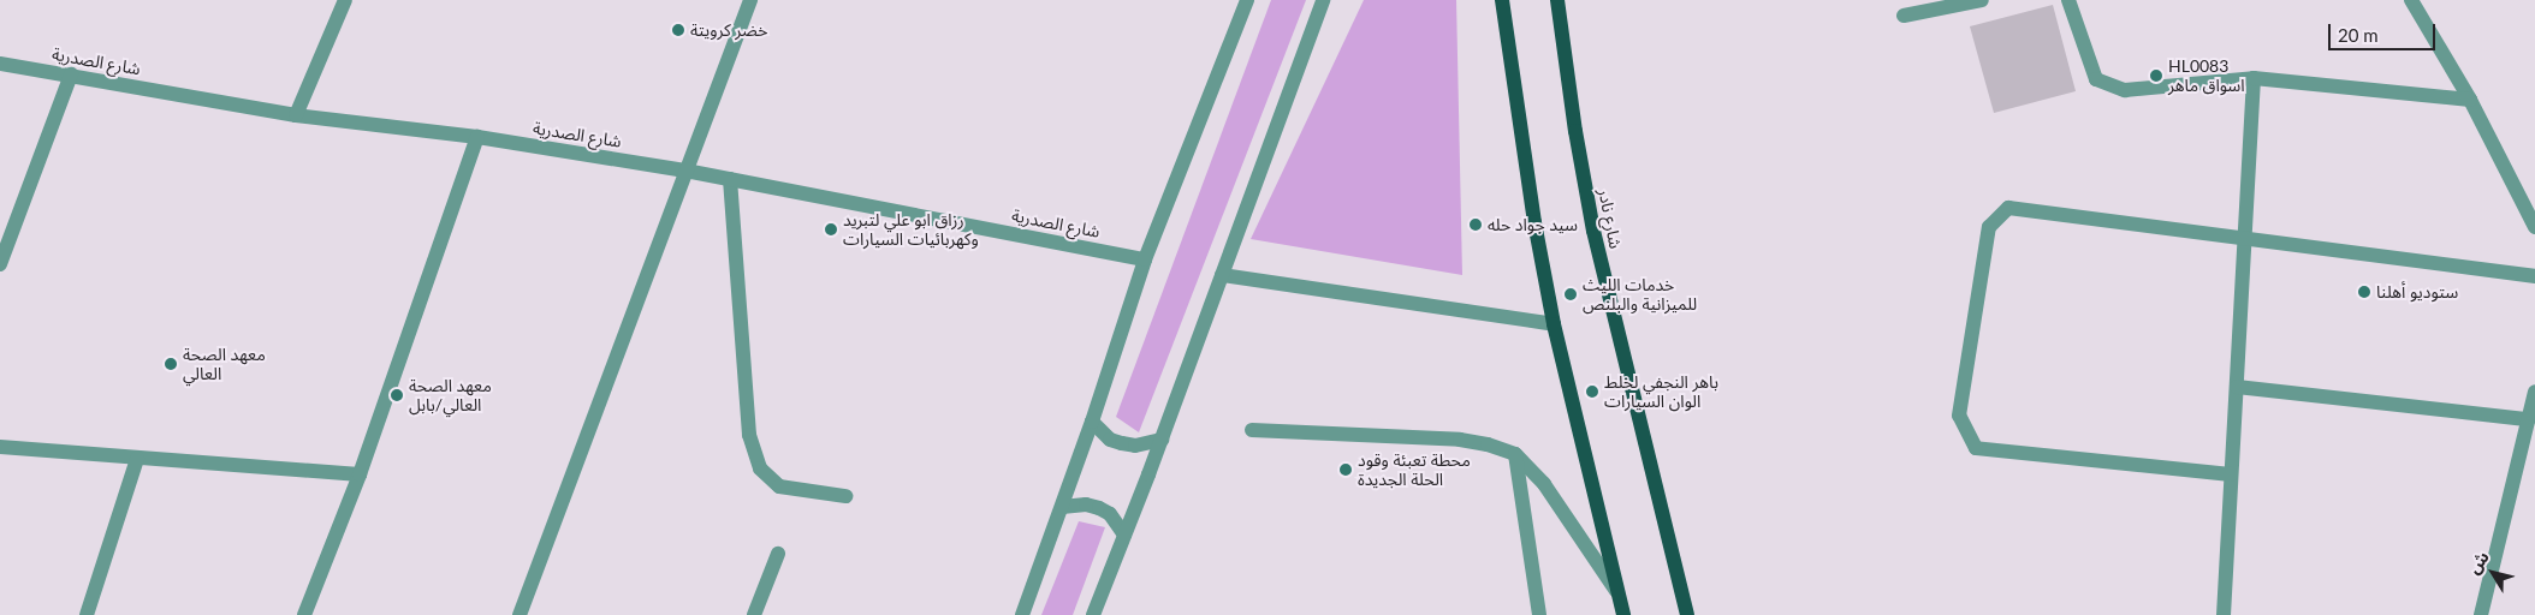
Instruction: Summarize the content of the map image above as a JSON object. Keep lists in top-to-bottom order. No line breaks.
{"streets":{"main road":["شارع نادر"],"street":["شارع الصدرية"]},"places":["خضر كرويتة","HL0083 اسواق ماهر","سيد جواد حله","رزاق ابو علي لتبريد وكهربائيات السيارات","ستوديو أهلنا","خدمات الليث للميزانية والبلنص","معهد الصحة العالي","باهر النجفي لخلط الوان السيارات","معهد الصحة العالي/بابل","محطة تعبئة وقود الحلة الجديدة"],"scale_bar":"20 m","north":"top left"}
